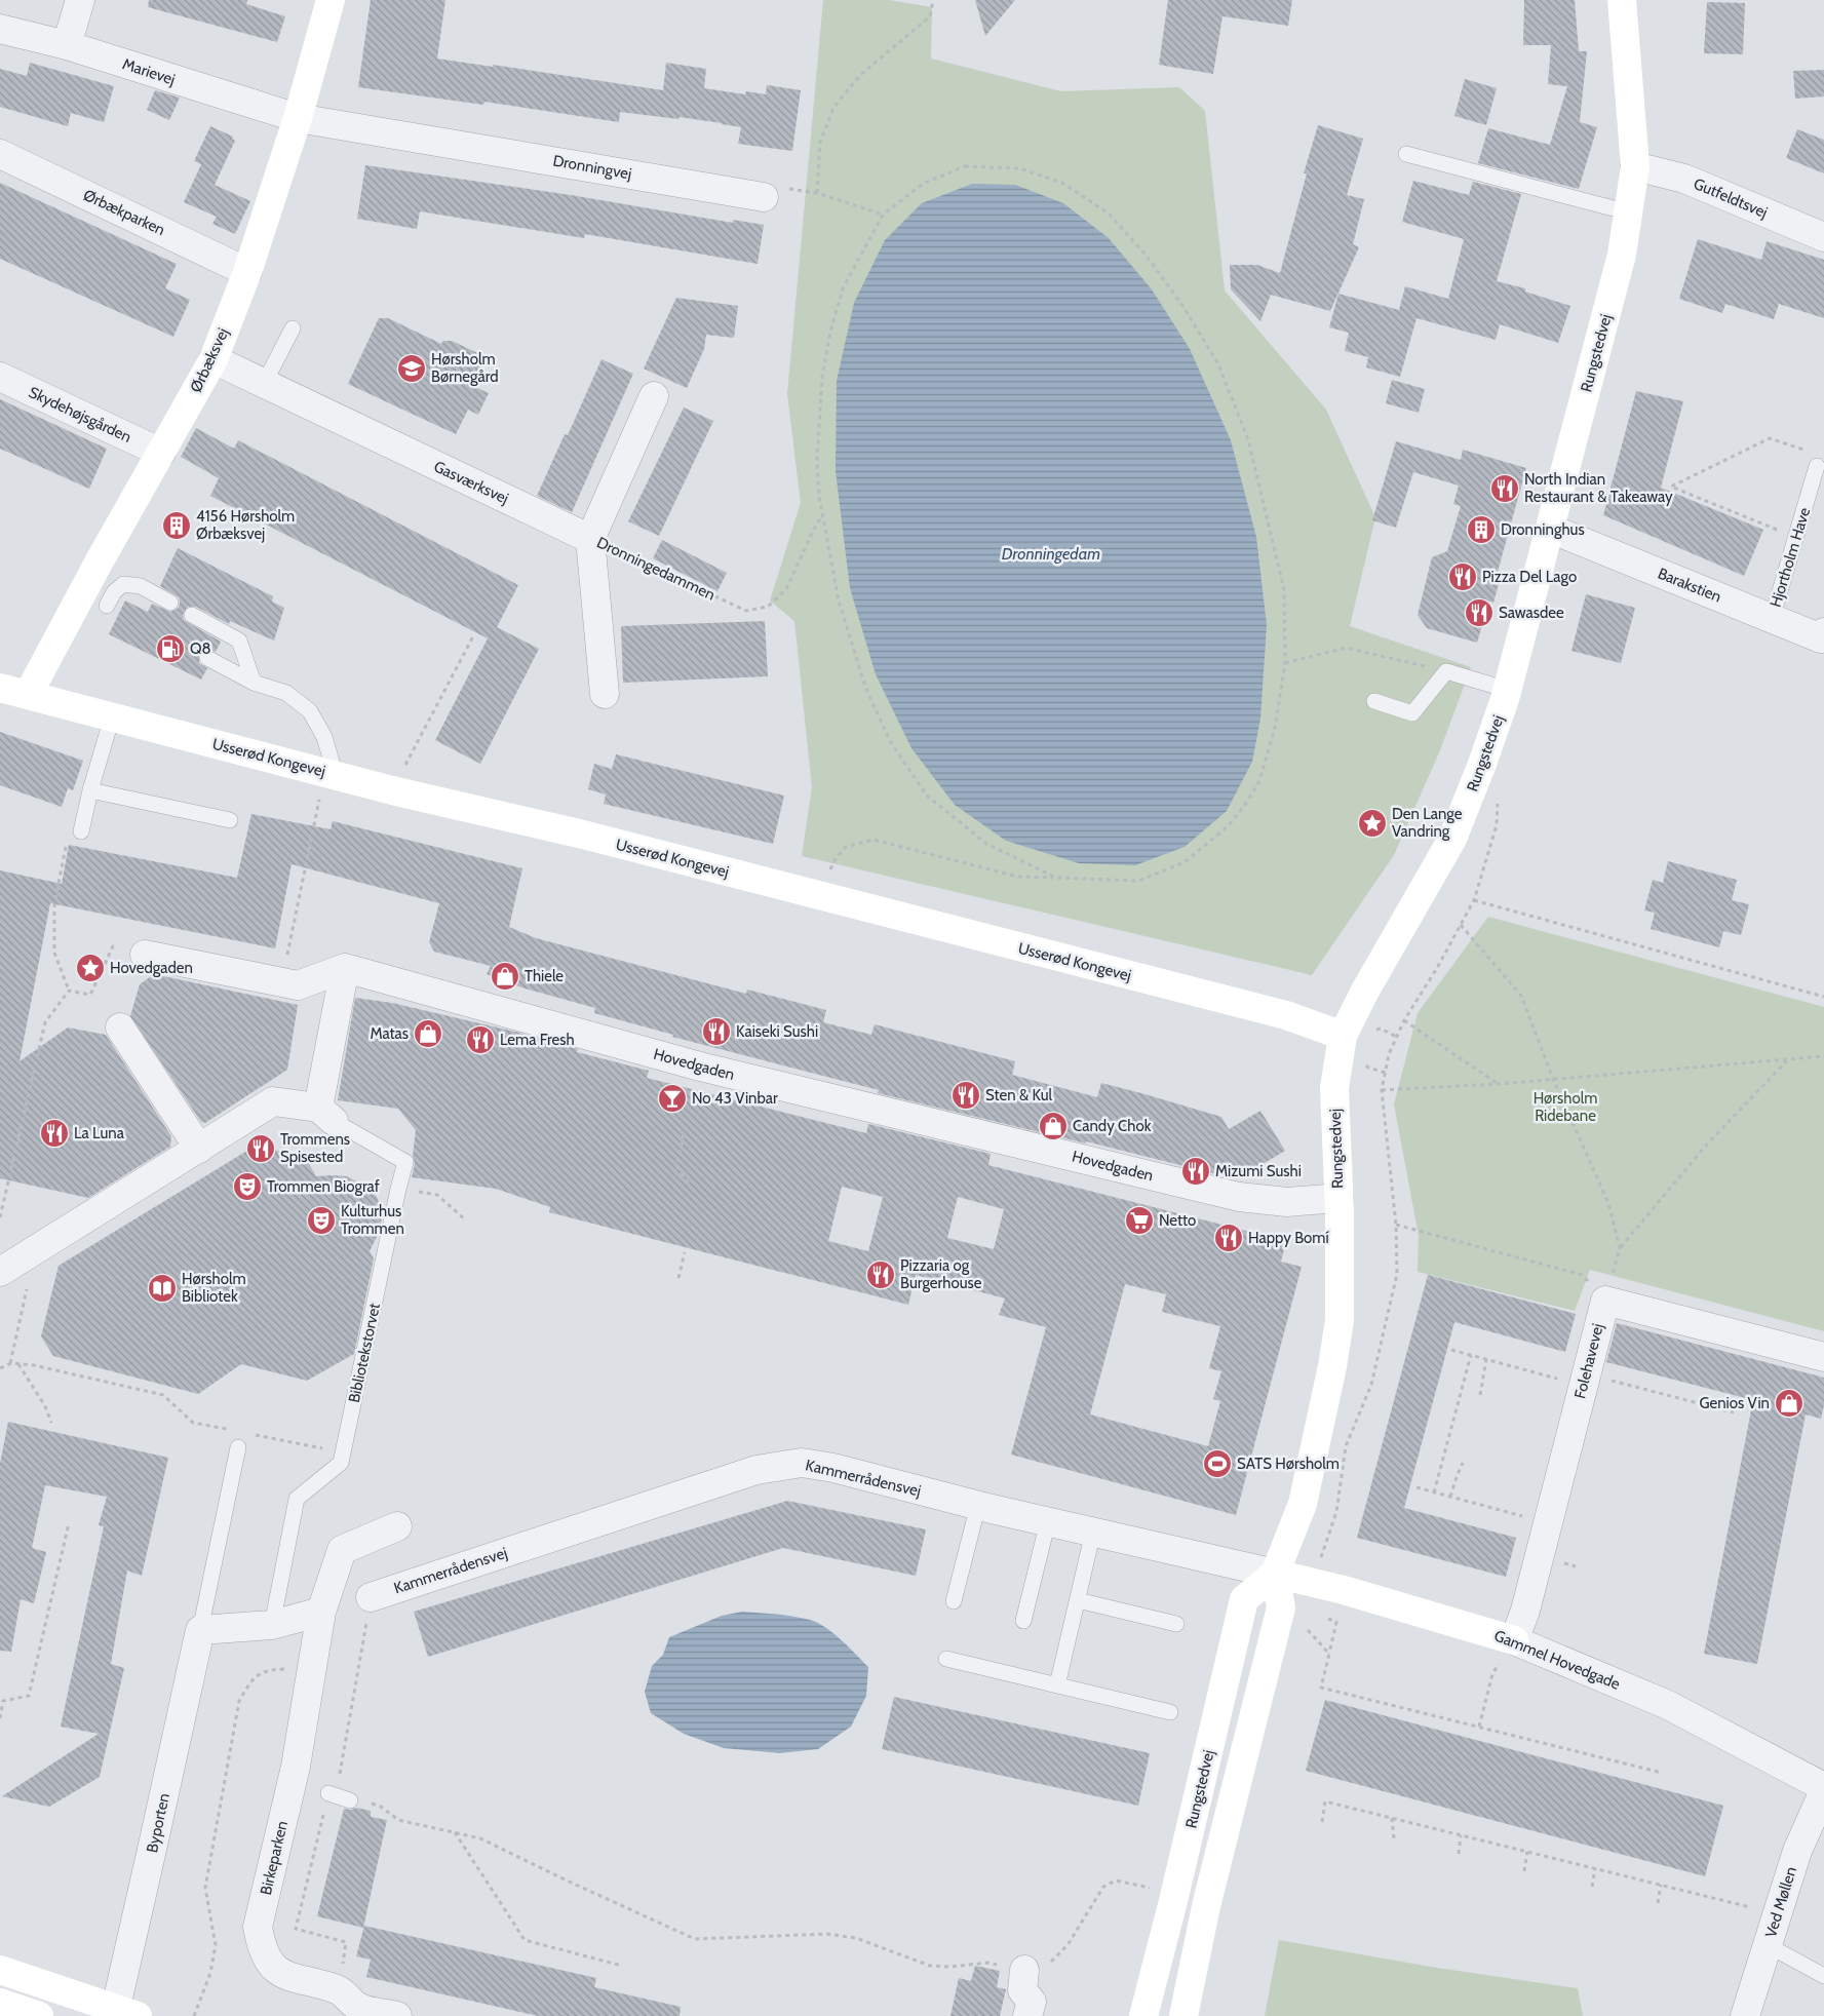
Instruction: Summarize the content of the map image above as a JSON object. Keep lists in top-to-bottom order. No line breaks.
{"streets":{"main road":["Rungstedvej","Ørbæksvej","Usserød Kongevej","Gammel Hovedgade"],"street":["Marievej","Dronningvej","Gutfeldtsvej","Ørbækparken","Skydehøjsgården","Gasværksvej","Dronningedammen","Barakstien","Hovedgaden","Bibliotekstorvet","Folehavevej","Kammerrådensvej","Byporten","Birkeparken","Ved Møllen"],"lane":["Hjortholm Have"]},"crossings":[["Marievej","Dronningvej"],["Marievej","Ørbæksvej"],["Dronningvej","Ørbæksvej"],["Gutfeldtsvej","Rungstedvej"],["Ørbækparken","Ørbæksvej"],["Rungstedvej","Barakstien"],["Rungstedvej","Usserød Kongevej"],["Rungstedvej","Hovedgaden"],["Rungstedvej","Kammerrådensvej"],["Rungstedvej","Gammel Hovedgade"],["Ørbæksvej","Skydehøjsgården"],["Ørbæksvej","Gasværksvej"],["Ørbæksvej","Usserød Kongevej"],["Gasværksvej","Dronningedammen"],["Hjortholm Have","Barakstien"],["Folehavevej","Gammel Hovedgade"],["Kammerrådensvej","Gammel Hovedgade"],["Gammel Hovedgade","Ved Møllen"]],"water":["Dronningedam"],"parks":["Hørsholm Ridebane"],"places":{"school or university":["Hørsholm Børnegård"],"restaurant":["North Indian Restaurant & Takeaway","Pizza Del Lago","Sawasdee","Kaiseki Sushi","Lema Fresh","Sten & Kul","La Luna","Trommens Spisested","Mizumi Sushi","Happy Bomí","Pizzaria og Burgerhouse"],"building":["4156 Hørsholm Ørbæksvej","Dronninghus"],"fuel station":["Q8"],"place":["Den Lange Vandring","Hovedgaden"],"shop":["Thiele","Matas","Candy Chok","Genios Vin"],"bar":["No 43 Vinbar"],"theatre":["Trommen Biograf","Kulturhus Trommen"],"supermarket":["Netto"],"library":["Hørsholm Bibliotek"],"sports":["SATS Hørsholm"]}}
